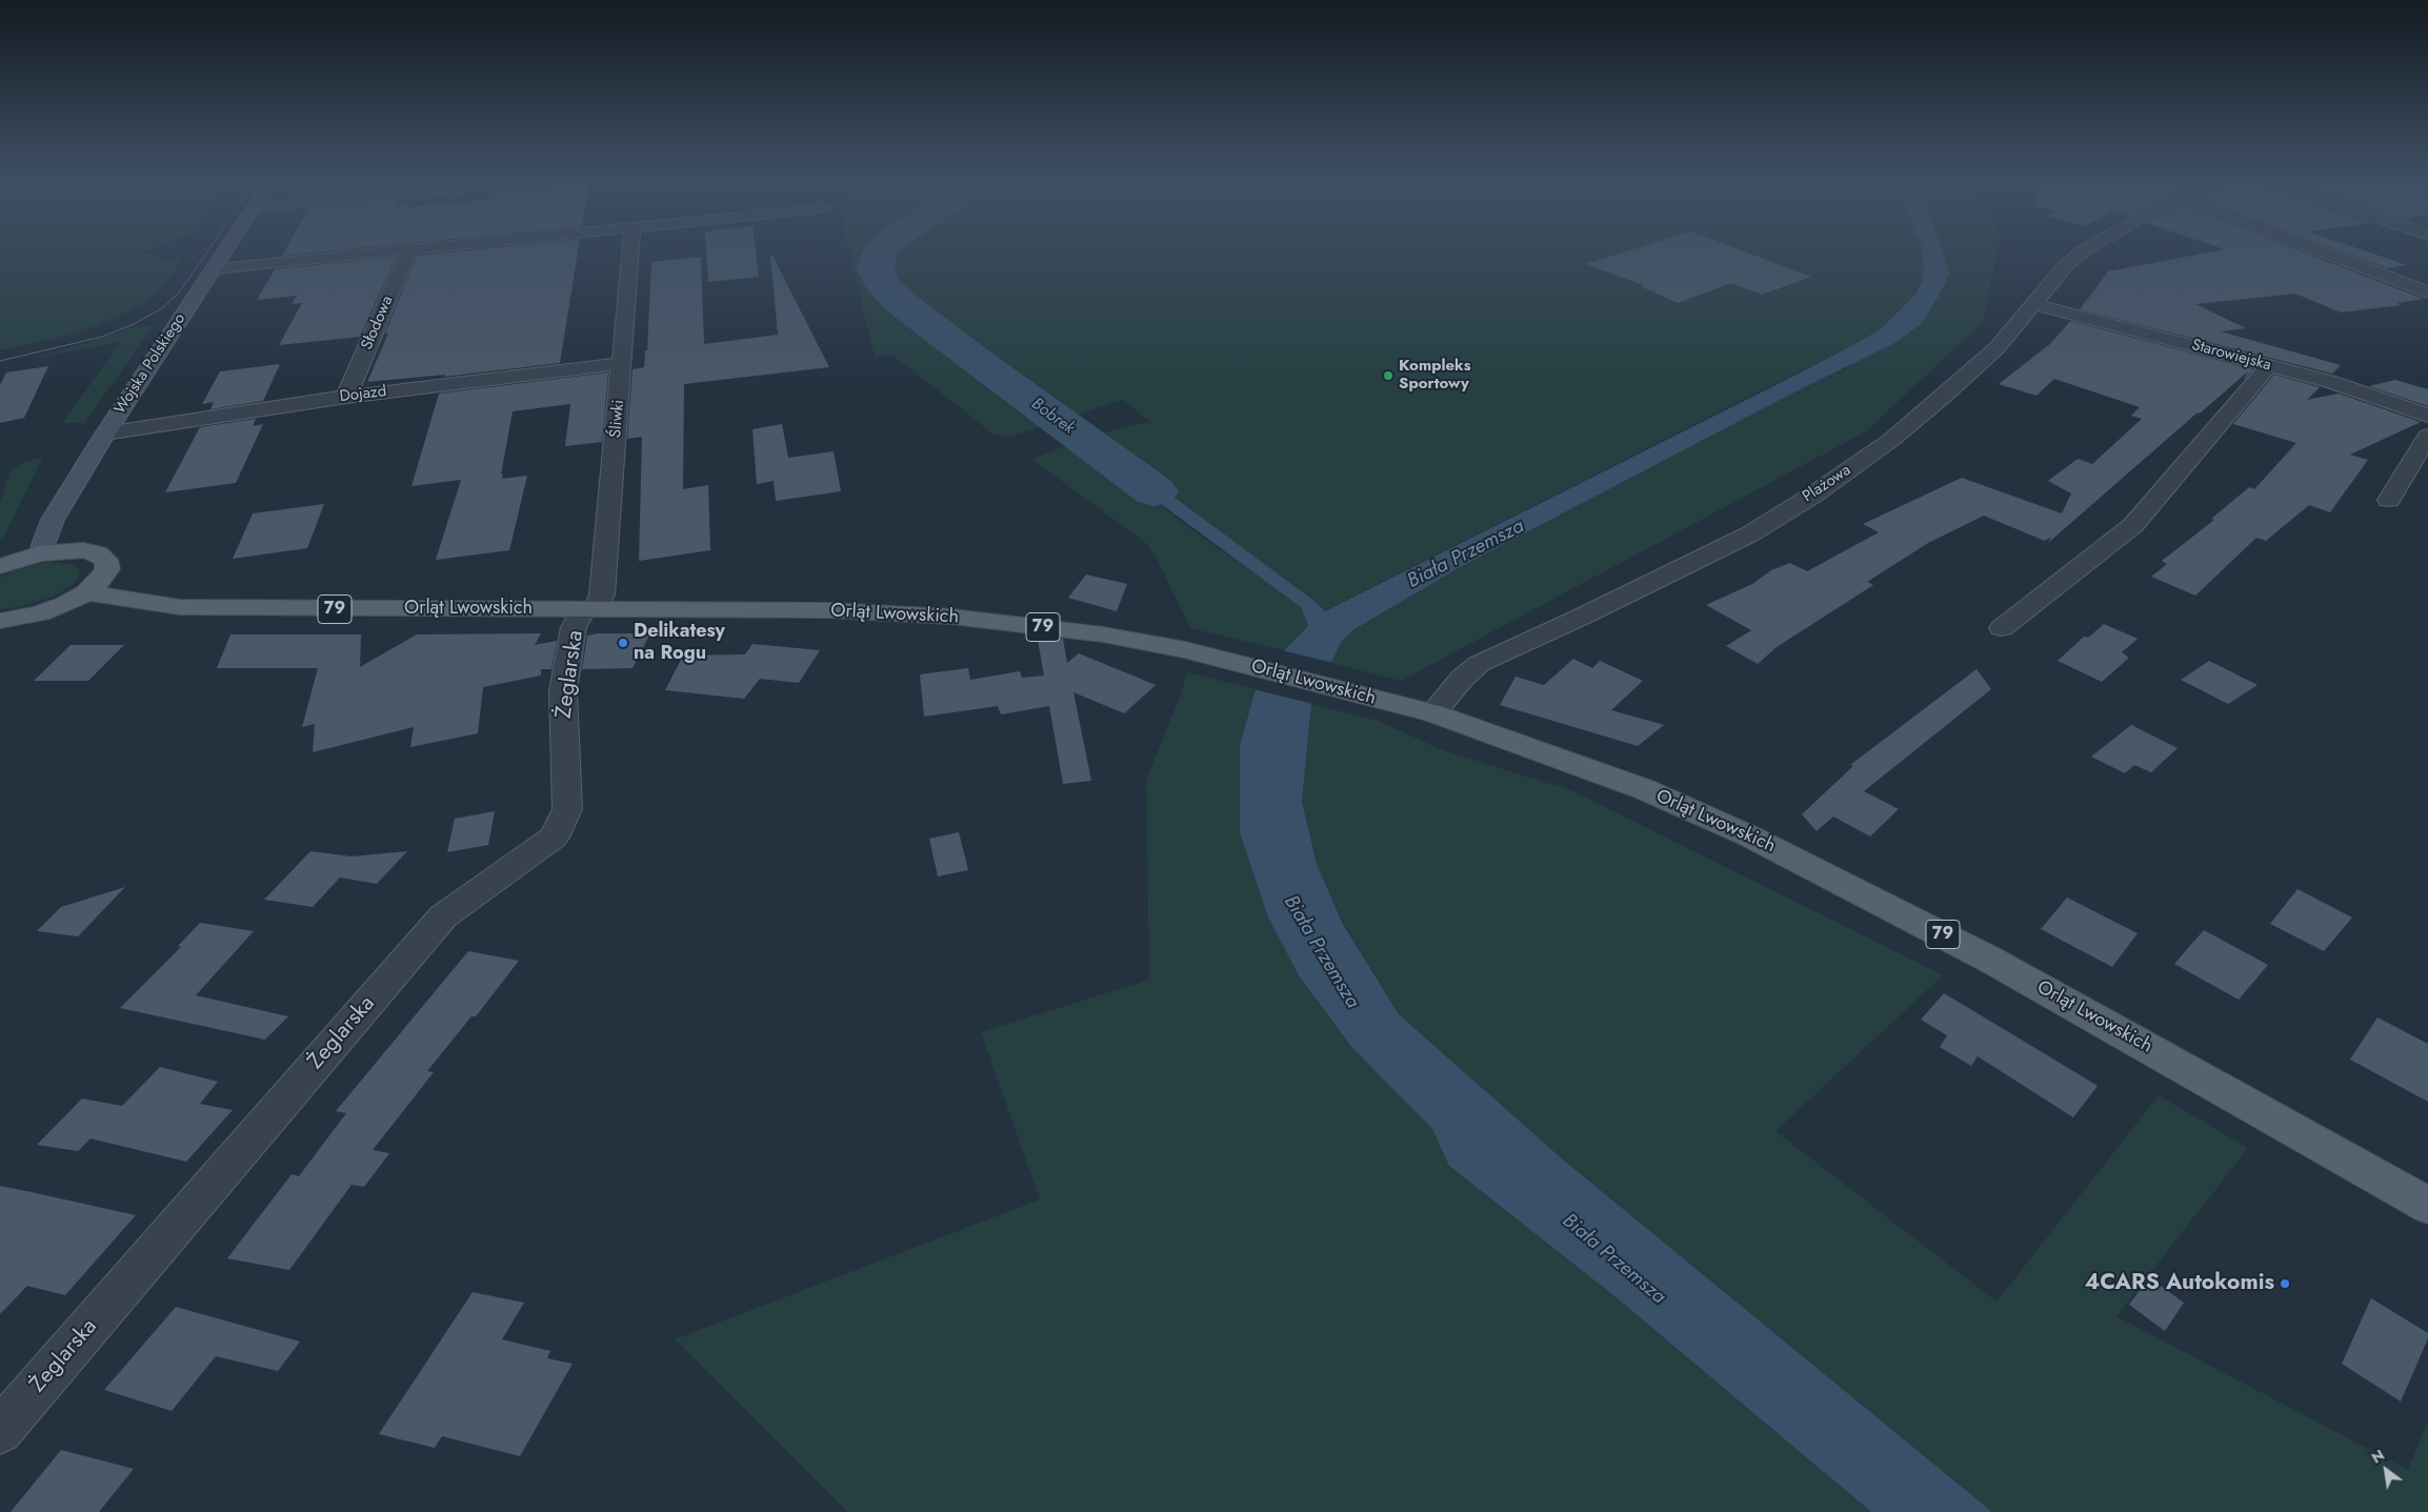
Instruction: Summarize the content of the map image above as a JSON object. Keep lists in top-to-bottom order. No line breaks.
{"streets":{"main road":["Wojska Polskiego","79","Orląt Lwowskich"],"street":["Słodowa","Starowiejska","Dojazd","Śliwki","Plażowa","Żeglarska"]},"crossings":[["Słodowa","Dojazd"],["Starowiejska","Plażowa"],["Wojska Polskiego","Dojazd"],["Dojazd","Śliwki"],["Śliwki","Orląt Lwowskich"],["Śliwki","Żeglarska"],["Plażowa","Orląt Lwowskich"],["Orląt Lwowskich","Żeglarska"]],"water":["Bobrek","Biała Przemsza"],"places":["Kompleks Sportowy","Delikatesy na Rogu","4CARS Autokomis"],"north":"top left"}
